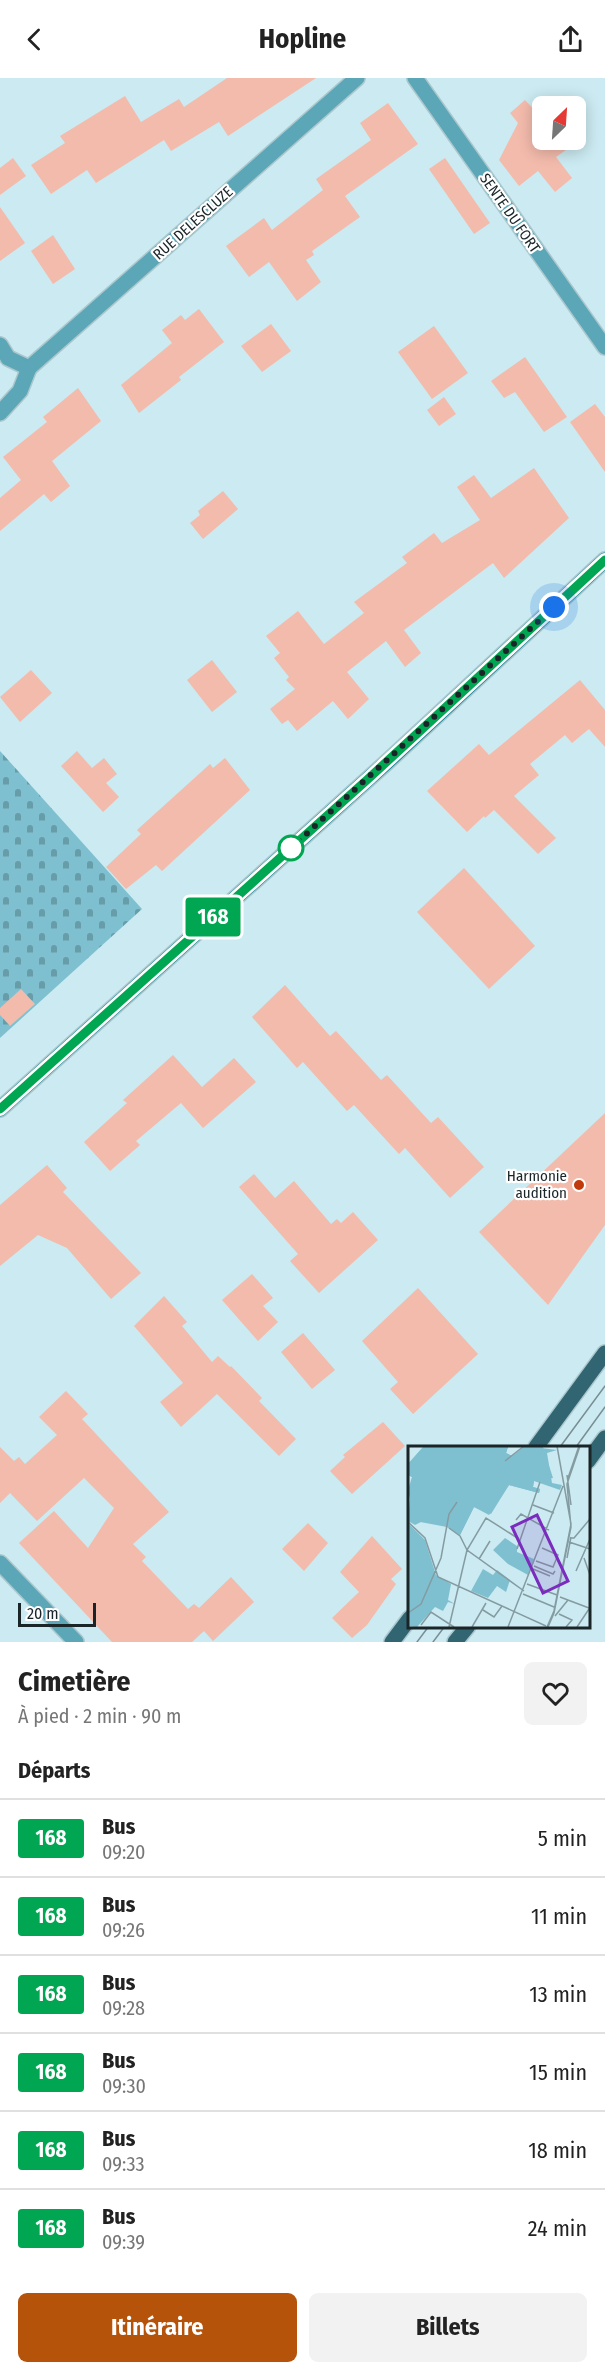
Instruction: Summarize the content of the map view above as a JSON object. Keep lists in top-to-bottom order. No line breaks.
{"streets":{"street":["SENTE DU FORT","RUE DELESCLUZE"]},"places":["Harmonie audition"],"lines":["bus line 168"],"scale_bar":"20 m","north":"top right","page":{"header":"Hopline","on_map":"168","scale":"20 m","heading":[["Cimetière","À pied · 2 min · 90 m"],"Départs"],"list":[{"mark":"168","name":"Bus","note":"09:20","value":"5 min"},{"mark":"168","name":"Bus","note":"09:26","value":"11 min"},{"mark":"168","name":"Bus","note":"09:28","value":"13 min"},{"mark":"168","name":"Bus","note":"09:30","value":"15 min"},{"mark":"168","name":"Bus","note":"09:33","value":"18 min"},{"mark":"168","name":"Bus","note":"09:39","value":"24 min"}],"buttons":["Itinéraire","Billets"]}}
